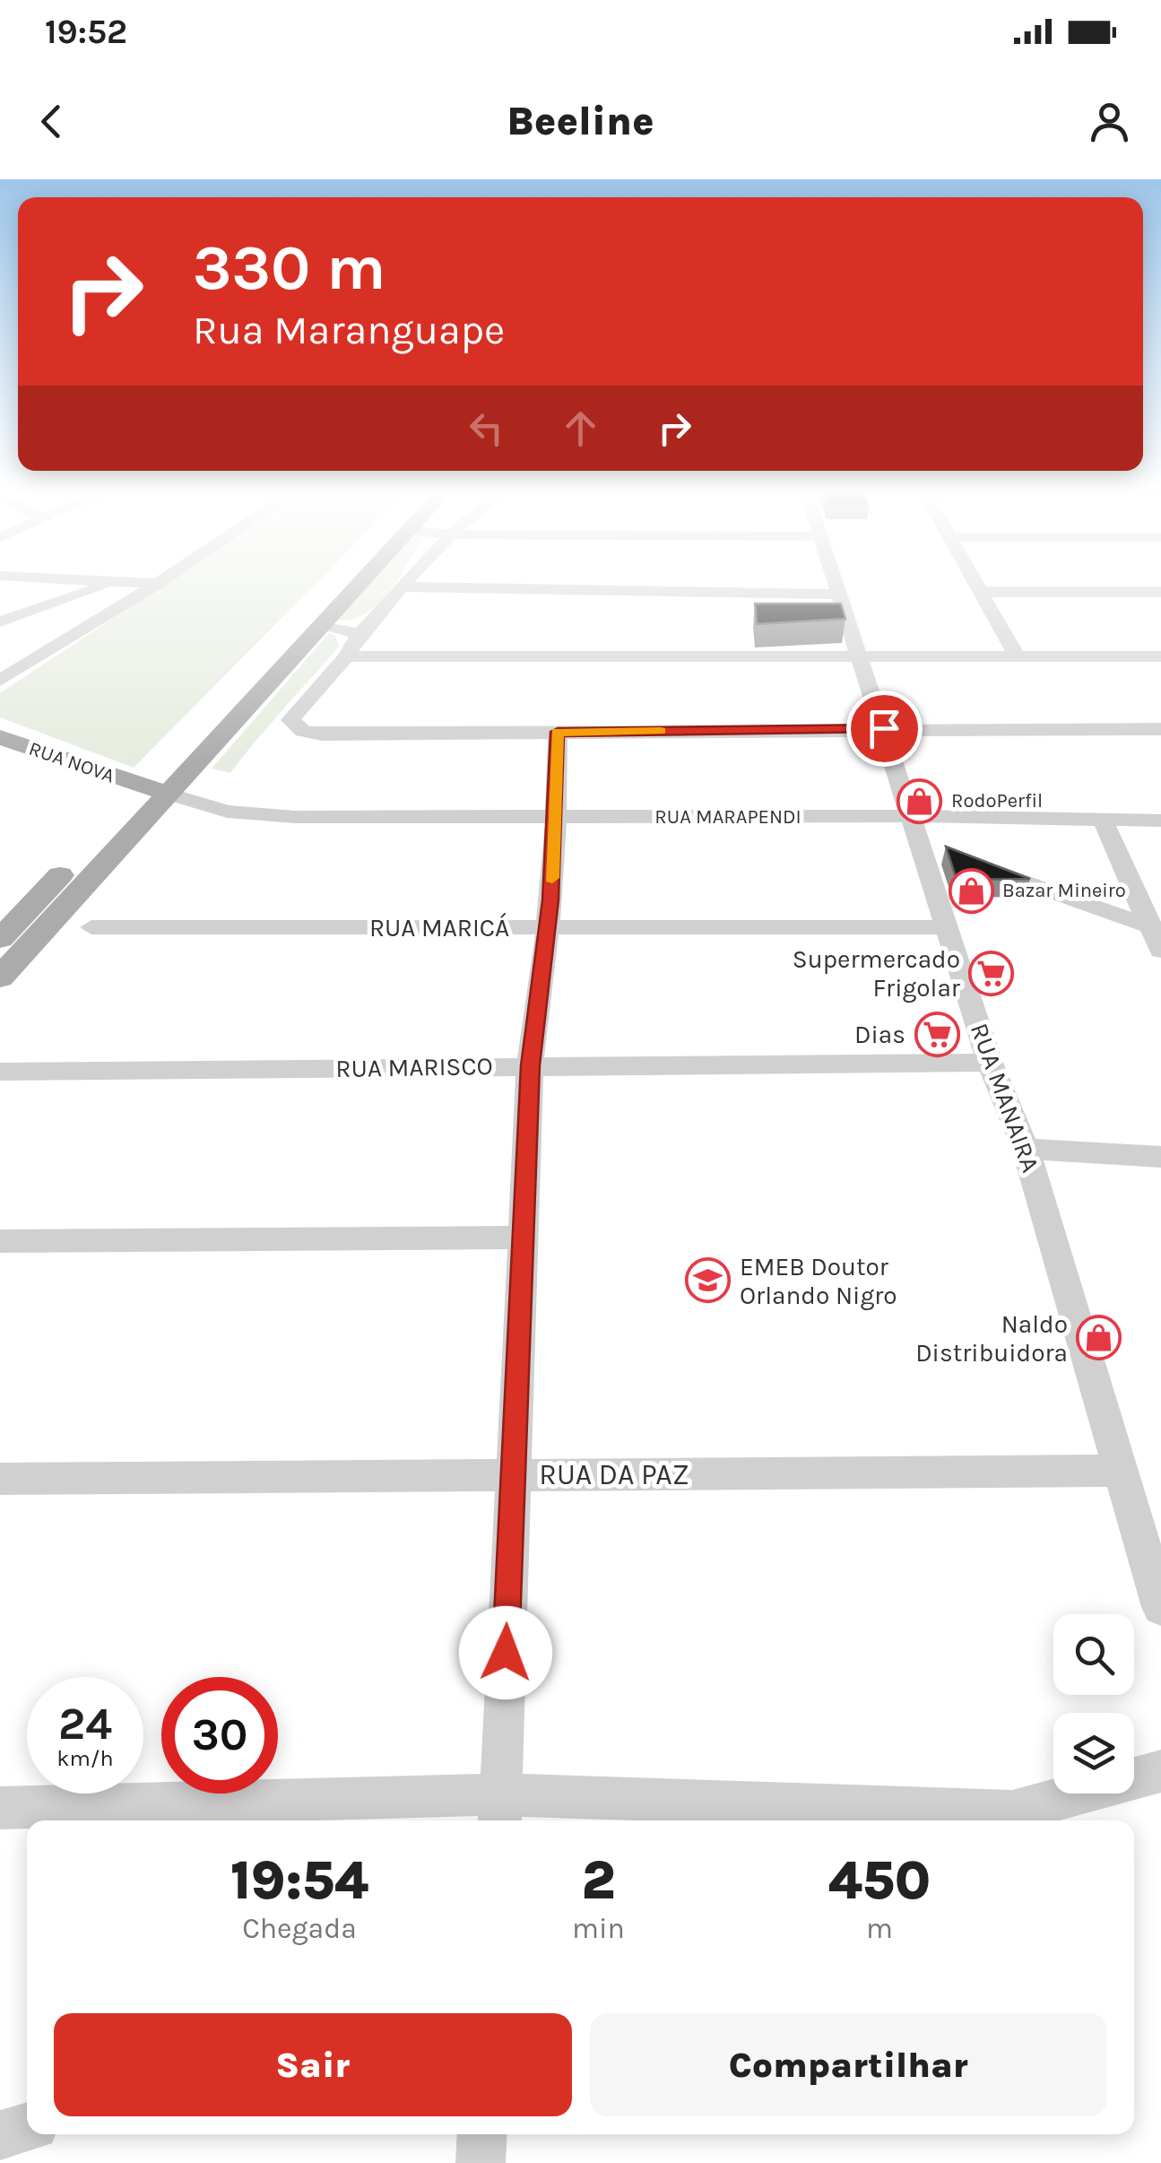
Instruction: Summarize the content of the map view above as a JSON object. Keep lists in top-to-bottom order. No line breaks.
{"streets":{"main road":["RUA NOVA"],"street":["RUA MARAPENDI","RUA MARICÁ","RUA MARISCO","RUA MANAIRA","RUA DA PAZ"]},"crossings":[["RUA NOVA","RUA MARAPENDI"],["RUA MARAPENDI","RUA MANAIRA"],["RUA MARICÁ","RUA MANAIRA"],["RUA MARISCO","RUA MANAIRA"],["RUA MANAIRA","RUA DA PAZ"]],"places":{"shop":["RodoPerfil","Bazar Mineiro","Naldo Distribuidora"],"supermarket":["Supermercado Frigolar","Dias"],"school or university":["EMEB Doutor Orlando Nigro"]},"page":{"status":"19:52","header":"Beeline","turn":["330 m","Rua Maranguape"],"speed":"24 km/h","limit":"30","eta":["19:54","Chegada","2","min","450","m"],"buttons":["Sair","Compartilhar"]}}
